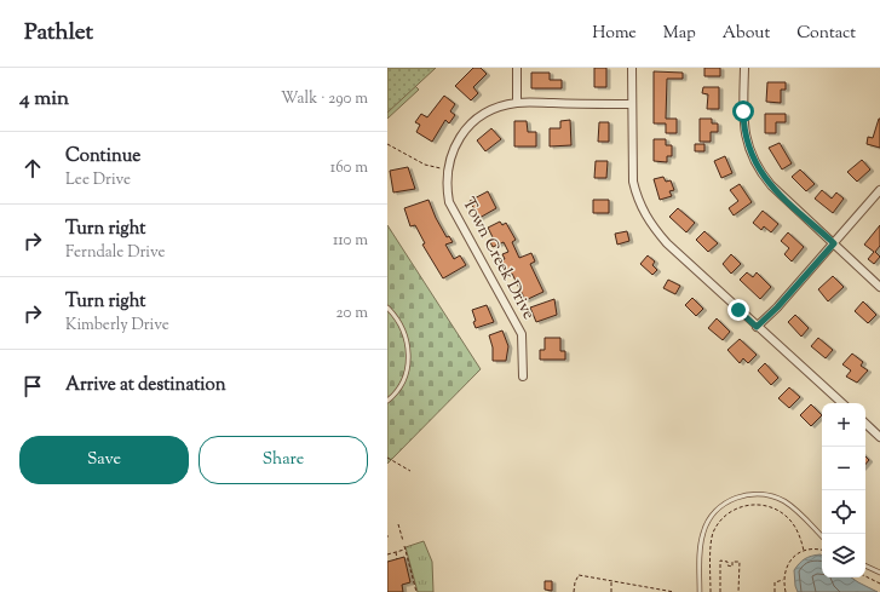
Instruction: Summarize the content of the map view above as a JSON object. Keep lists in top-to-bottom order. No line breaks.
{"streets":{"street":["Town Creek Drive"]},"page":{"header":"Pathlet","nav":["Home","Map","About","Contact"],"heading":["4 min","Walk · 290 m"],"list":[["Continue","Lee Drive","160 m"],["Turn right","Ferndale Drive","110 m"],["Turn right","Kimberly Drive","20 m"],"Arrive at destination"],"map_buttons":["+","−"],"buttons":["Save","Share"]}}
